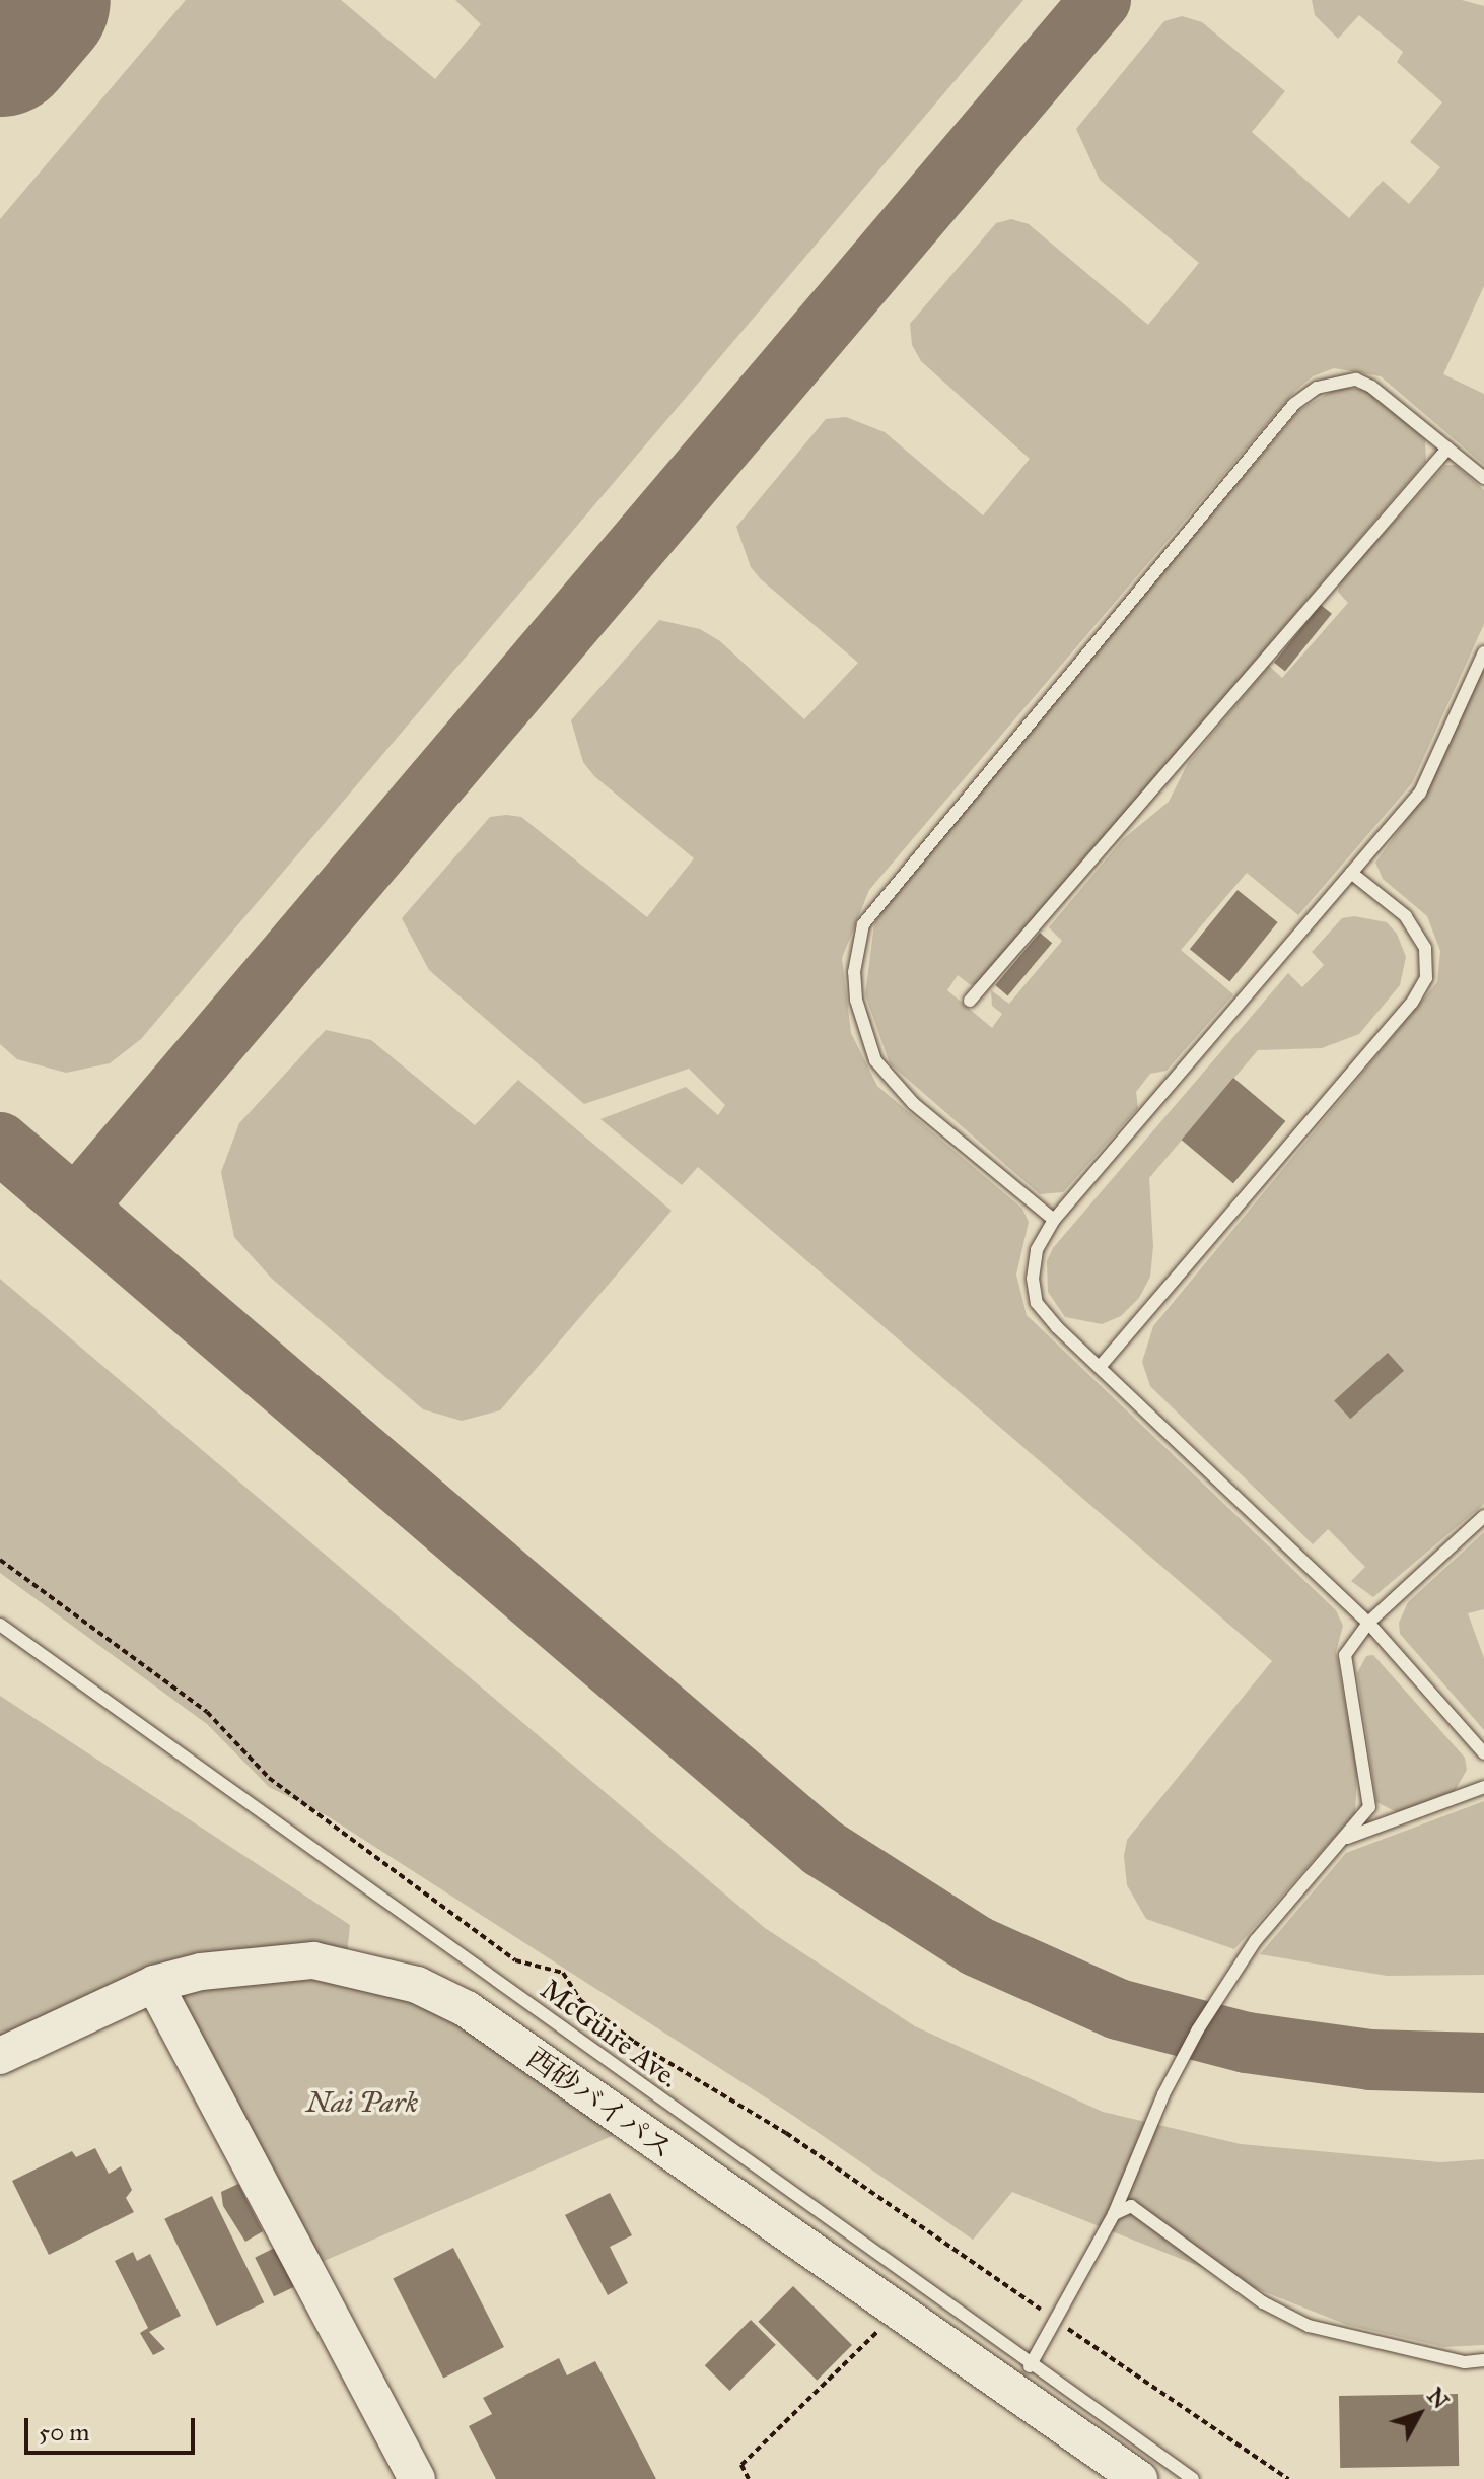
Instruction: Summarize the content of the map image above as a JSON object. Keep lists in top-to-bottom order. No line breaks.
{"streets":{"street":["西砂バイパス"],"lane":["McGuire Ave."]},"parks":["Nai Park"],"scale_bar":"50 m","north":"top right"}
